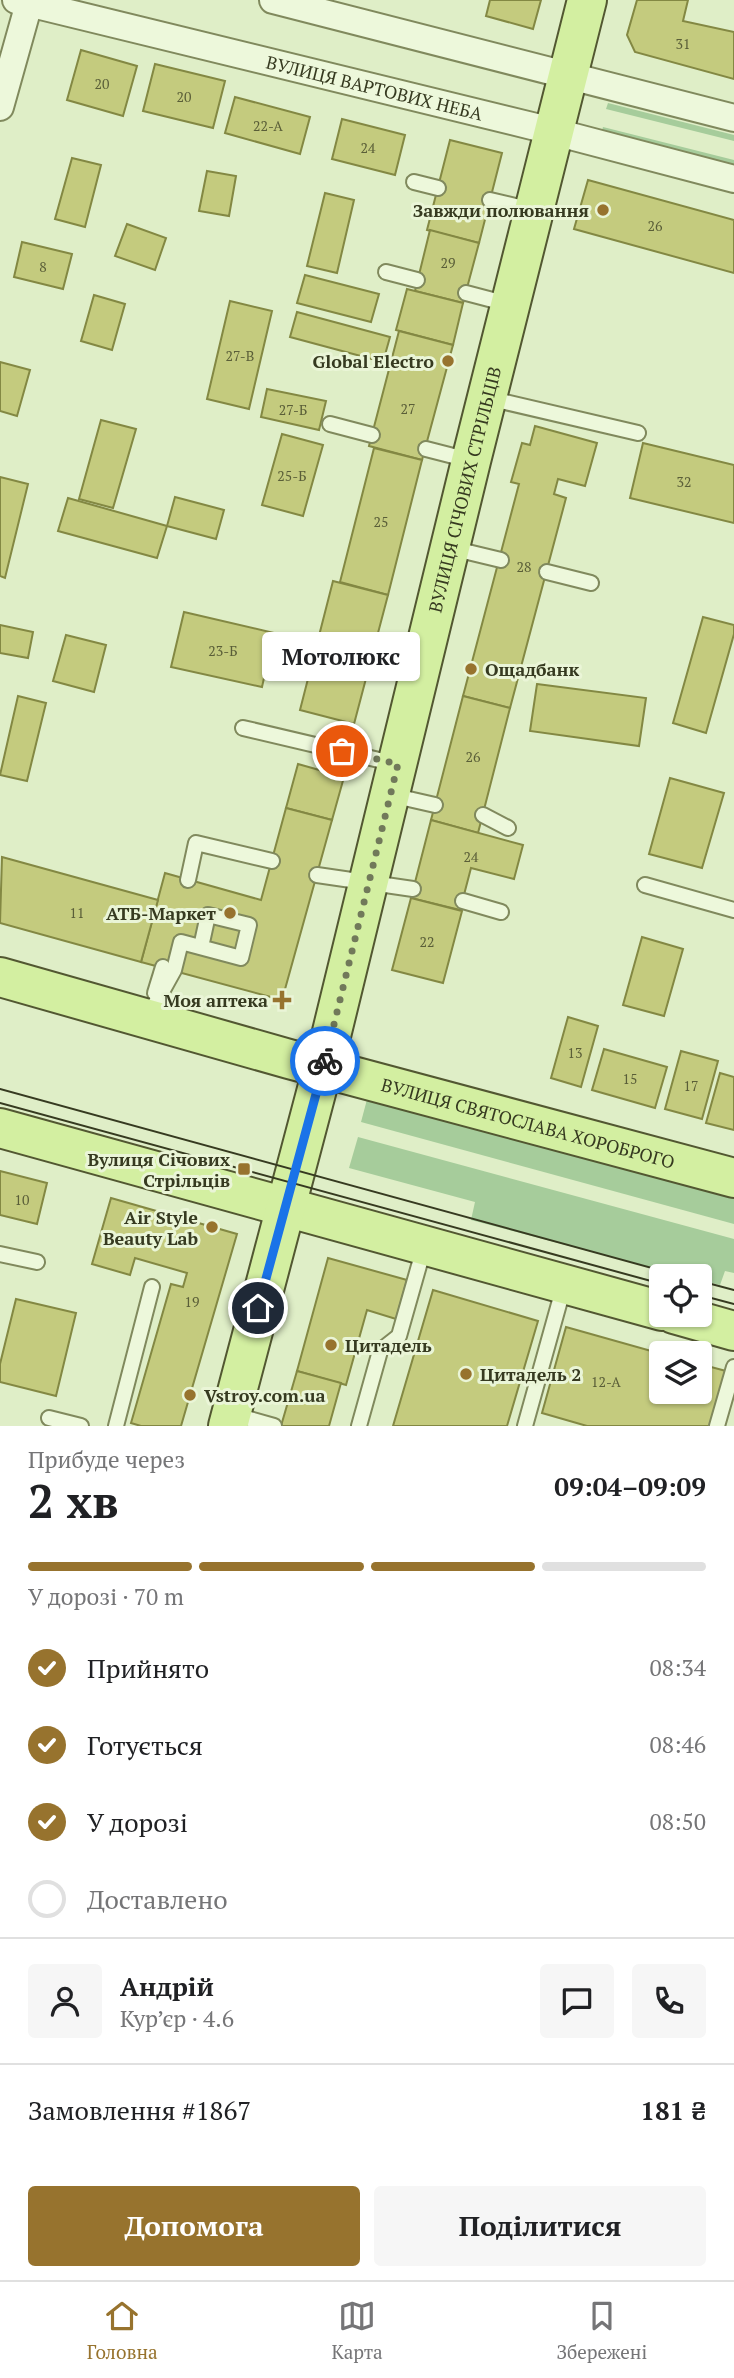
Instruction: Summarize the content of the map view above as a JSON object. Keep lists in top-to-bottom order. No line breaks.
{"streets":{"main road":["ВУЛИЦЯ СІЧОВИХ СТРІЛЬЦІВ","ВУЛИЦЯ СВЯТОСЛАВА ХОРОБРОГО"],"street":["ВУЛИЦЯ ВАРТОВИХ НЕБА"]},"crossings":[["ВУЛИЦЯ ВАРТОВИХ НЕБА","ВУЛИЦЯ СІЧОВИХ СТРІЛЬЦІВ"],["ВУЛИЦЯ СІЧОВИХ СТРІЛЬЦІВ","ВУЛИЦЯ СВЯТОСЛАВА ХОРОБРОГО"]],"places":{"other":["Завжди полювання","Global Electro","Ощадбанк","Мотолюкс","АТБ-Маркет","Air Style Beauty Lab","Цитадель","Цитадель 2","Vstroy.com.ua"],"health":["Моя аптека"],"transit":["Вулиця Січових Стрільців"]},"house_numbers":["31","20","20","22-А","24","26","29","8","27-В","27","27-Б","25-Б","32","25","28","23-Б","26","24","11","22","13","15","17","10","19","12-А"],"page":{"bubble":"Мотолюкс","heading":["2 хв","Прибуде через","09:04–09:09"],"panel":["Андрій","Кур’єр · 4.6","Замовлення #1867","181 ₴"],"bar":"У дорозі · 70 m","list":[["Прийнято","08:34"],["Готується","08:46"],["У дорозі","08:50"],"Доставлено"],"buttons":["Допомога","Поділитися"],"tabs":["Головна","Карта","Збережені"]}}
